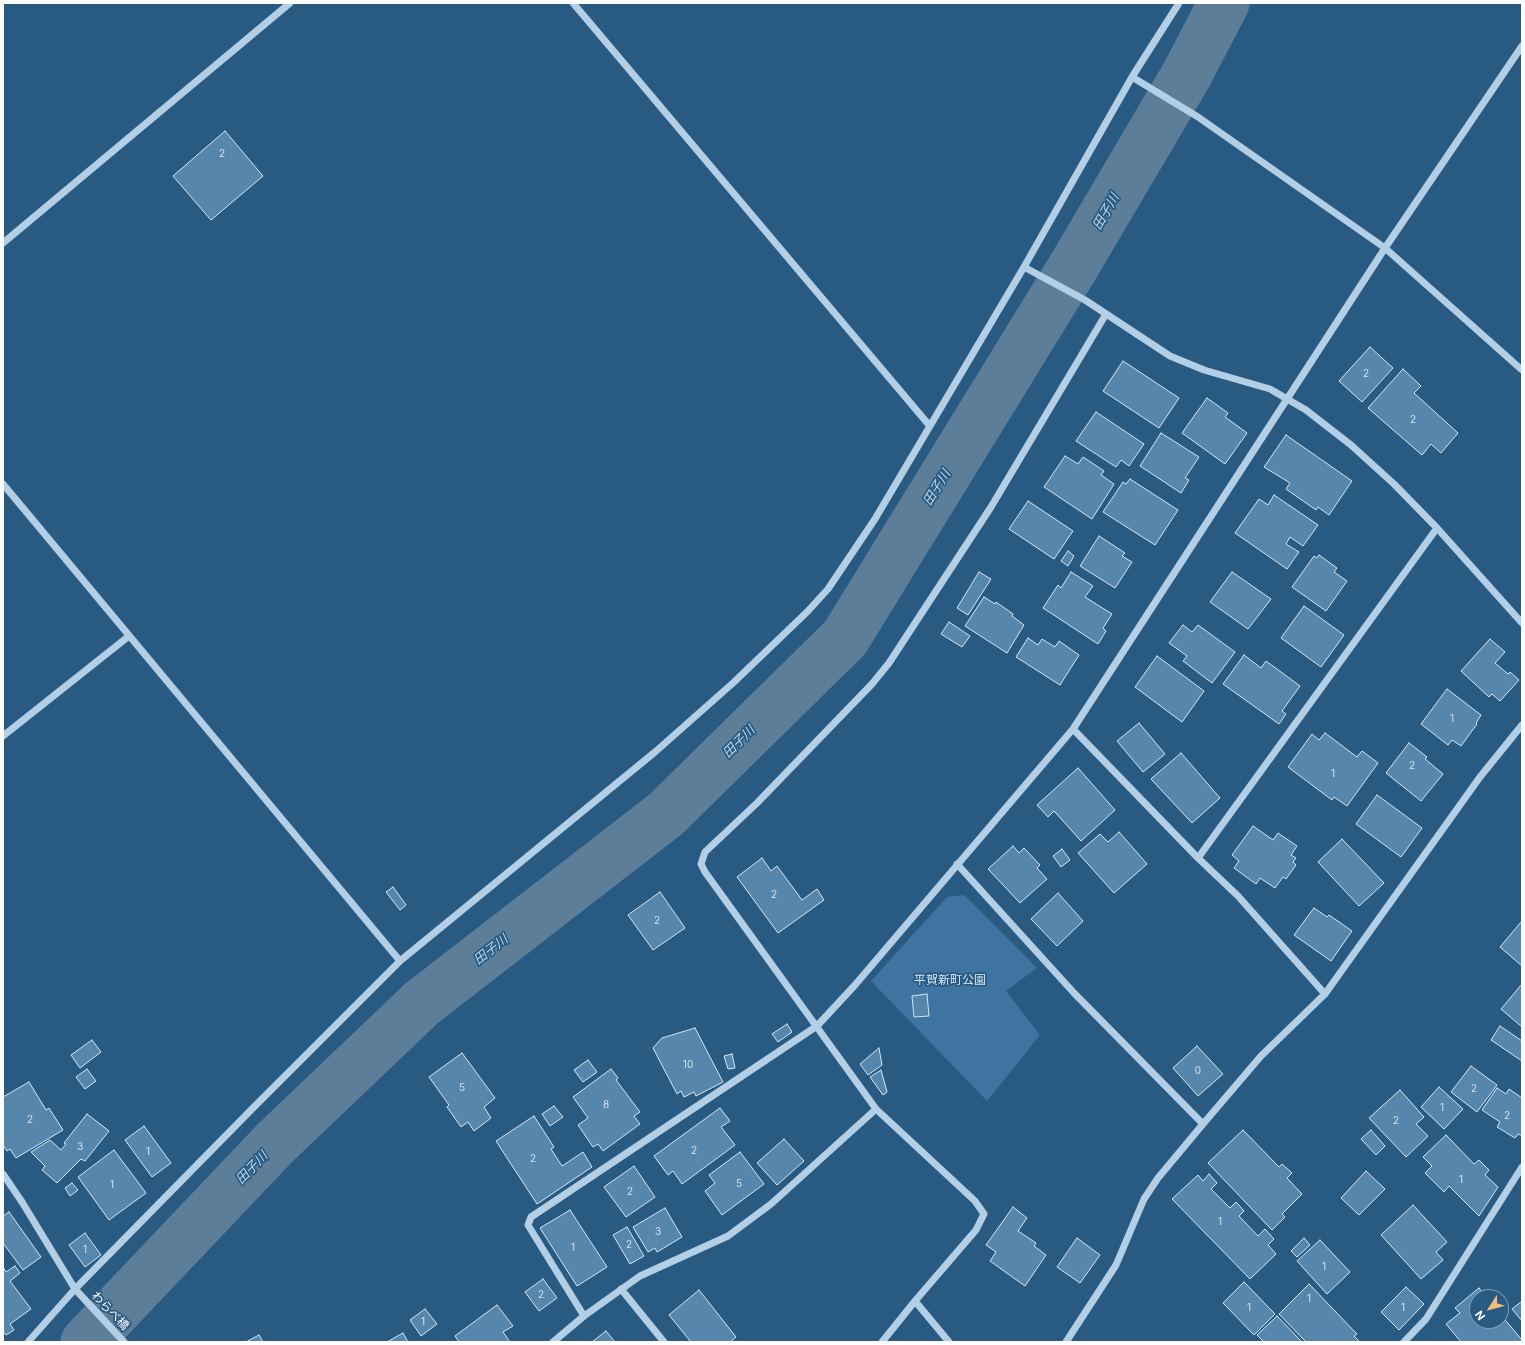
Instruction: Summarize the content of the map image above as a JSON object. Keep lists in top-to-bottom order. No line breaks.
{"streets":{"street":["わらべ橋"]},"water":["田子川"],"parks":["平賀新町公園"],"house_numbers":["2","2","2","1","2","1","2","2","10","0","5","2","8","1","2","2","2","3","2","1","2","1","5","1","2","1","3","2","1","1","1","2","1","1","1","1"],"north":"bottom left"}
